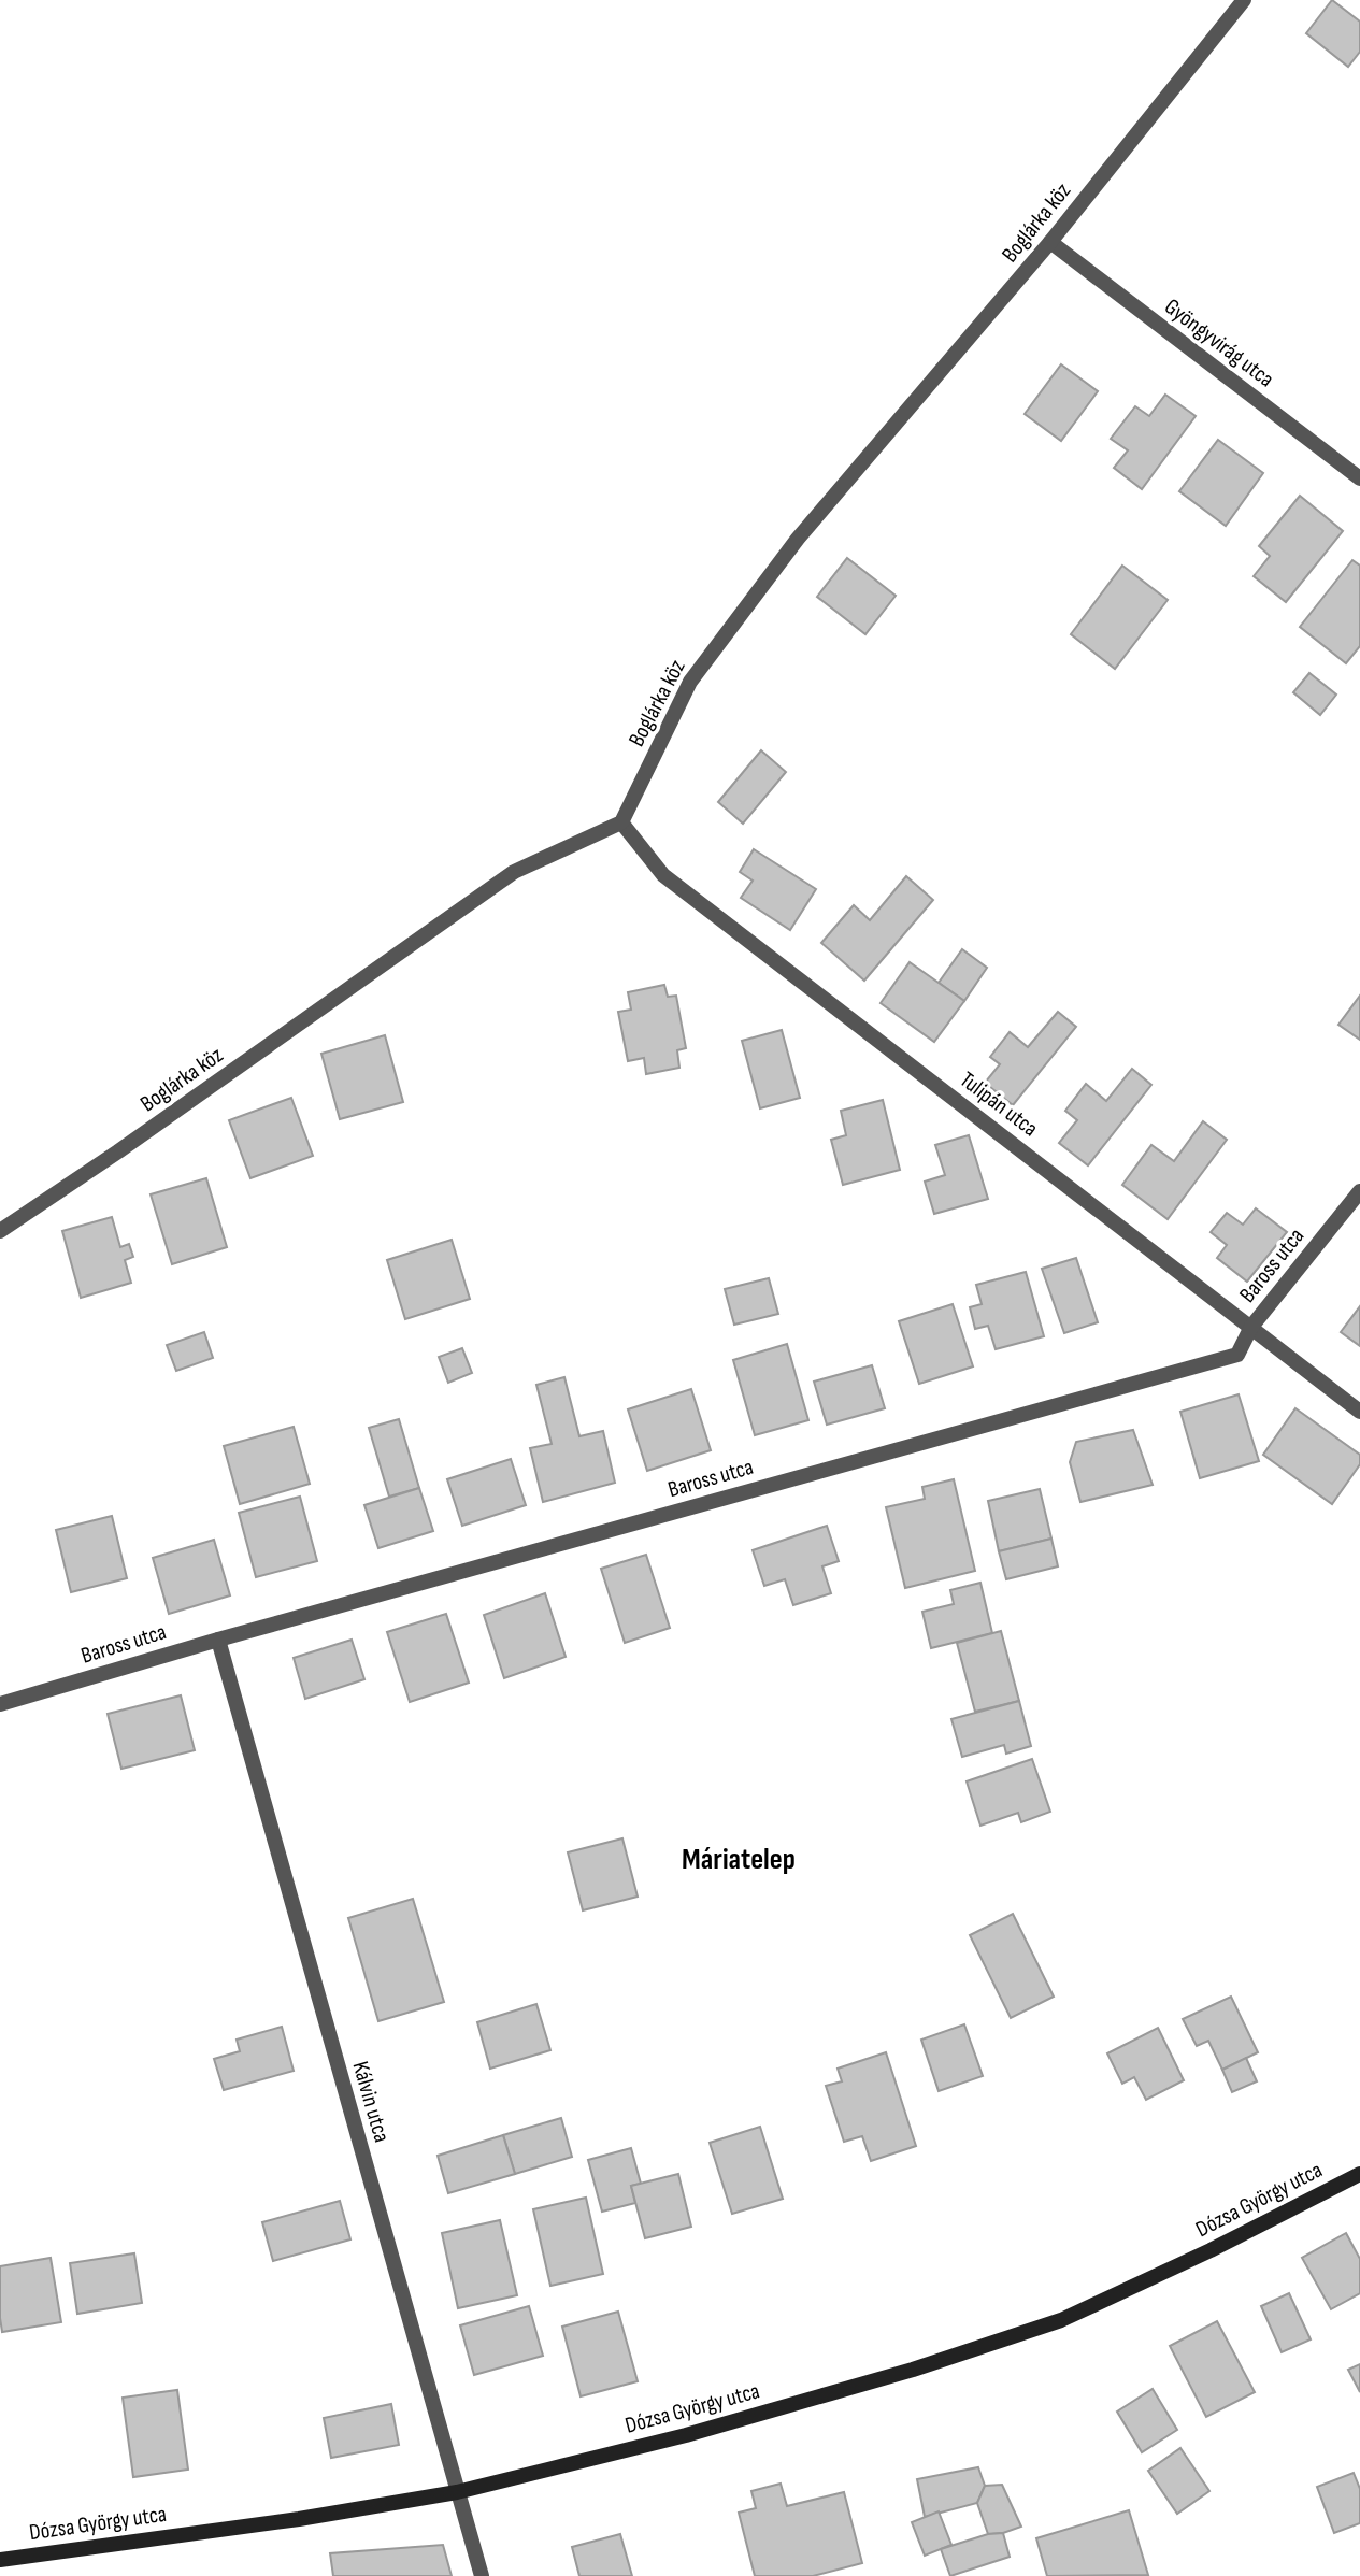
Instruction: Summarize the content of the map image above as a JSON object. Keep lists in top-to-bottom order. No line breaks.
{"streets":{"main road":["Dózsa György utca"],"street":["Boglárka köz","Gyöngyvirág utca","Tulipán utca","Baross utca","Kálvin utca"]},"crossings":[["Boglárka köz","Gyöngyvirág utca"],["Boglárka köz","Tulipán utca"],["Tulipán utca","Baross utca"],["Baross utca","Kálvin utca"],["Kálvin utca","Dózsa György utca"]],"districts":["Máriatelep"]}
